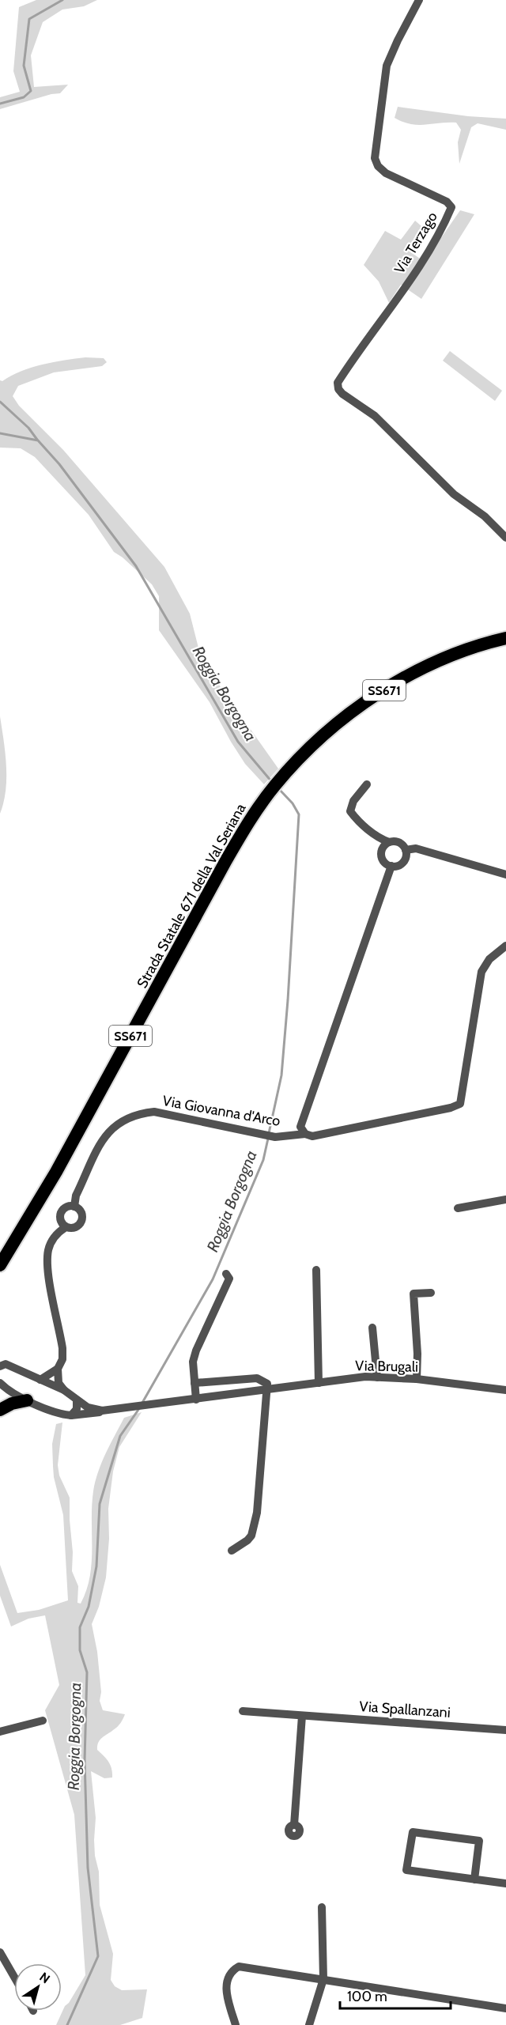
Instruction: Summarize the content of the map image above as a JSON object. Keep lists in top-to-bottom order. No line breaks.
{"streets":{"highway":["SS671","Strada Statale 671 della Val Seriana"],"street":["Via Terzago","Via Giovanna d'Arco","Via Brugali","Via Spallanzani"]},"water":["Roggia Borgogna"],"scale_bar":"100 m","north":"top right"}
